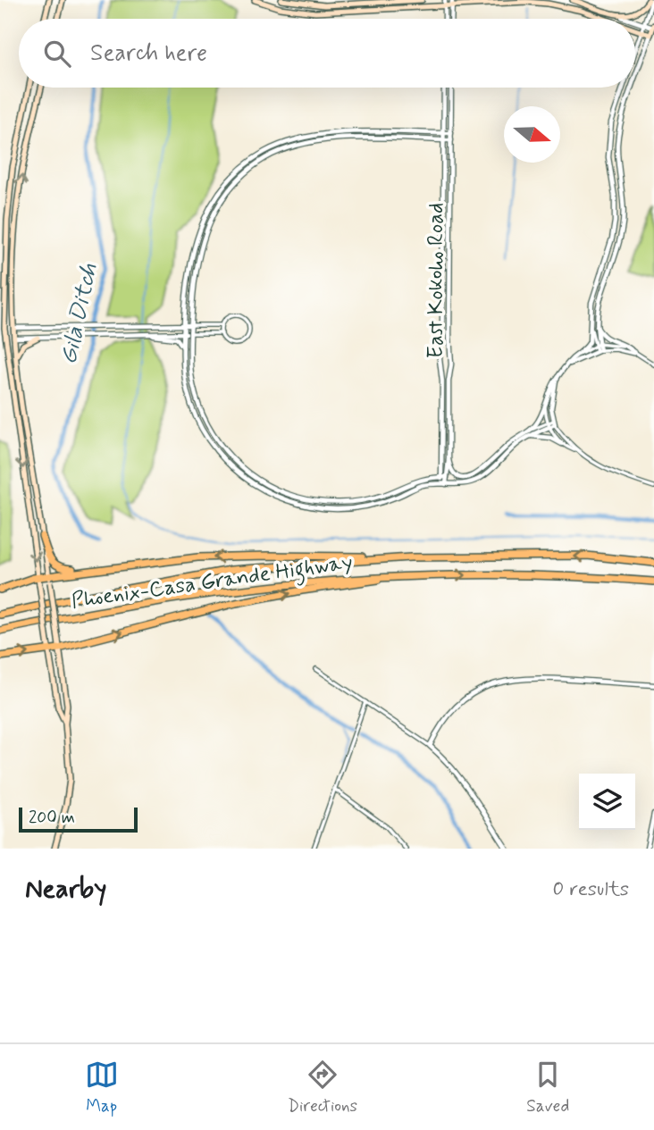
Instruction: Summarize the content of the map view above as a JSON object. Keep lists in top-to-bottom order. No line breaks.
{"streets":{"highway":["Phoenix-Casa Grande Highway"],"street":["East Kokoho Road"]},"water":["Gila Ditch"],"scale_bar":"200 m","north":"right","page":{"search":"Search here","scale":"200 m","heading":["Nearby","0 results"],"nav":["Map","Directions","Saved"]}}
